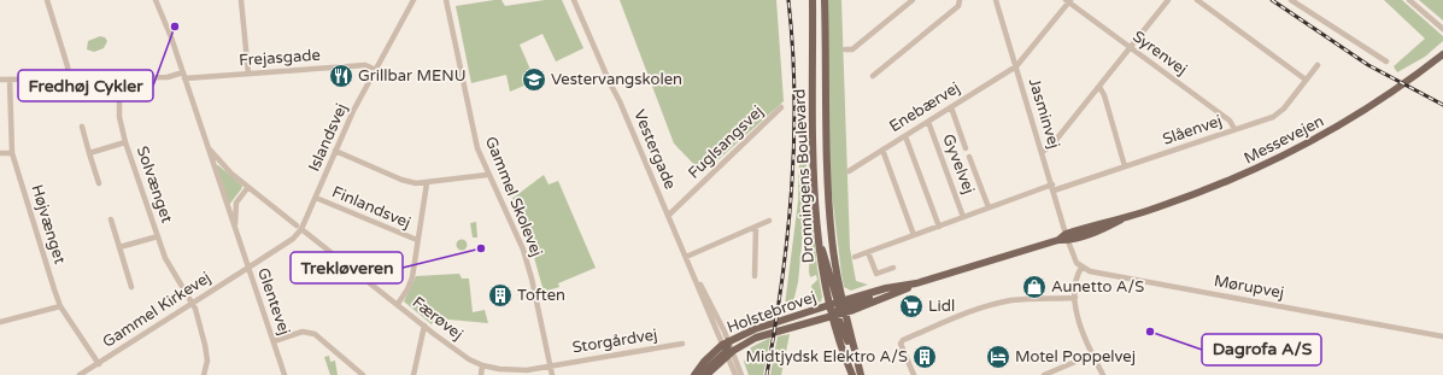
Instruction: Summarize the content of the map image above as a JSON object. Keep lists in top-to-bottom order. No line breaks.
{"streets":{"main road":["Messevejen","Dronningens Boulevard","Holstebrovej"],"street":["Syrenvej","Frejasgade","Enebærvej","Jasminvej","Slåenvej","Islandsvej","Fuglsangsvej","Vestergade","Gyvelvej","Solvænget","Gammel Skolevej","Finlandsvej","Højvænget","Mørupvej","Glentevej","Gammel Kirkevej","Færøvej","Storgårdvej"]},"crossings":[["Syrenvej","Enebærvej"],["Syrenvej","Slåenvej"],["Frejasgade","Islandsvej"],["Frejasgade","Solvænget"],["Frejasgade","Højvænget"],["Frejasgade","Glentevej"],["Enebærvej","Jasminvej"],["Enebærvej","Gyvelvej"],["Jasminvej","Slåenvej"],["Jasminvej","Messevejen"],["Jasminvej","Gyvelvej"],["Slåenvej","Gyvelvej"],["Islandsvej","Finlandsvej"],["Islandsvej","Glentevej"],["Islandsvej","Gammel Kirkevej"],["Islandsvej","Færøvej"],["Messevejen","Dronningens Boulevard"],["Messevejen","Holstebrovej"],["Fuglsangsvej","Vestergade"],["Vestergade","Holstebrovej"],["Dronningens Boulevard","Holstebrovej"],["Solvænget","Gammel Kirkevej"],["Gammel Skolevej","Færøvej"],["Gammel Skolevej","Storgårdvej"],["Højvænget","Gammel Kirkevej"],["Glentevej","Gammel Kirkevej"],["Færøvej","Storgårdvej"]],"places":{"other":["Fredhøj Cykler","Trekløveren","Dagrofa A/S"],"restaurant":["Grillbar MENU"],"school or university":["Vestervangskolen"],"shop":["Aunetto A/S"],"building":["Toften","Midtjydsk Elektro A/S"],"supermarket":["Lidl"],"hotel":["Motel Poppelvej"]}}
